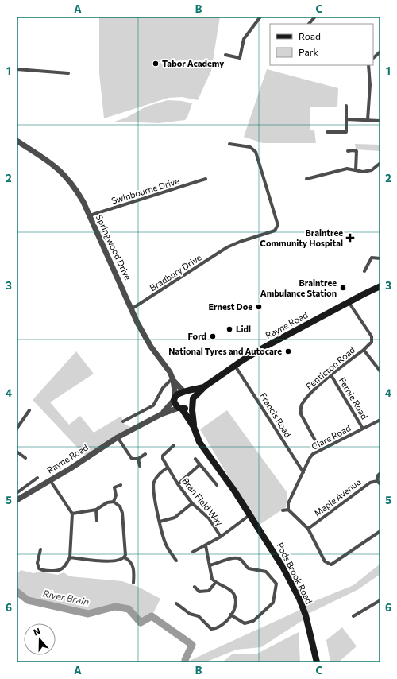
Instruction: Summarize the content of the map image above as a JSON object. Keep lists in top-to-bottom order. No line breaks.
{"streets":{"main road":["Rayne Road","Pods Brook Road"],"street":["Swinbourne Drive","Springwood Drive","Bradbury Drive","Penticton Road","Fernie Road","Francis Road","Clare Road","Maple Avenue","Bran Field Way"]},"crossings":[["Swinbourne Drive","Springwood Drive"],["Springwood Drive","Bradbury Drive"],["Springwood Drive","Rayne Road"],["Rayne Road","Penticton Road"],["Rayne Road","Francis Road"],["Penticton Road","Fernie Road"],["Penticton Road","Clare Road"],["Fernie Road","Clare Road"],["Francis Road","Clare Road"]],"water":["River Brain"],"places":{"other":["Tabor Academy","Braintree Ambulance Station","Ernest Doe","Lidl","Ford","National Tyres and Autocare"],"health":["Braintree Community Hospital"]},"legend":["Road","Park"],"north":"top","grid":{"columns":["A","B","C"],"rows":["1","2","3","4","5","6"]}}
